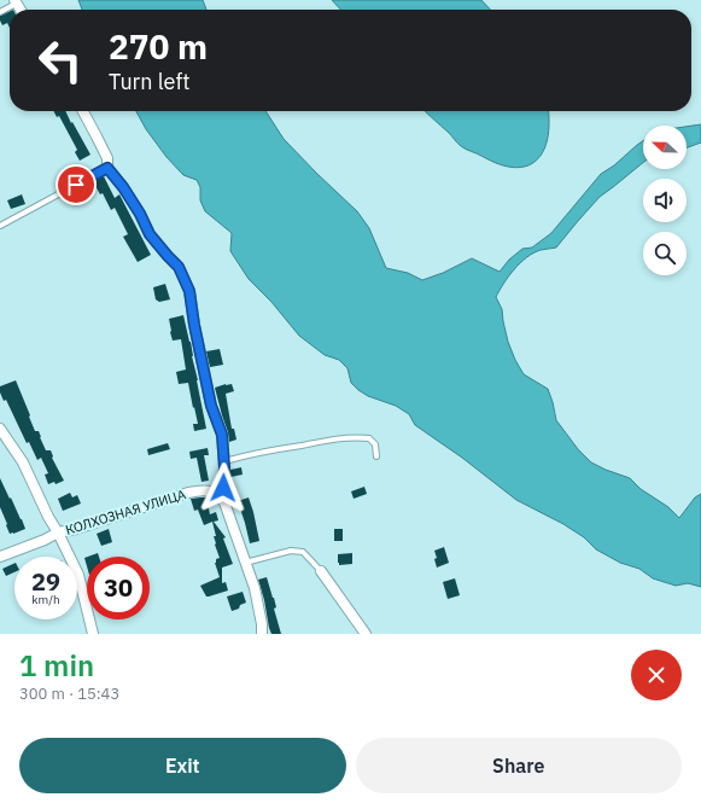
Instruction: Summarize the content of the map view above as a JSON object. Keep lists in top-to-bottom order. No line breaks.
{"streets":{"street":["КОЛХОЗНАЯ УЛИЦА"]},"north":"left","page":{"turn":["270 m","Turn left"],"speed":"29 km/h","limit":"30","heading":["1 min","300 m · 15:43"],"buttons":["Exit","Share"]}}
